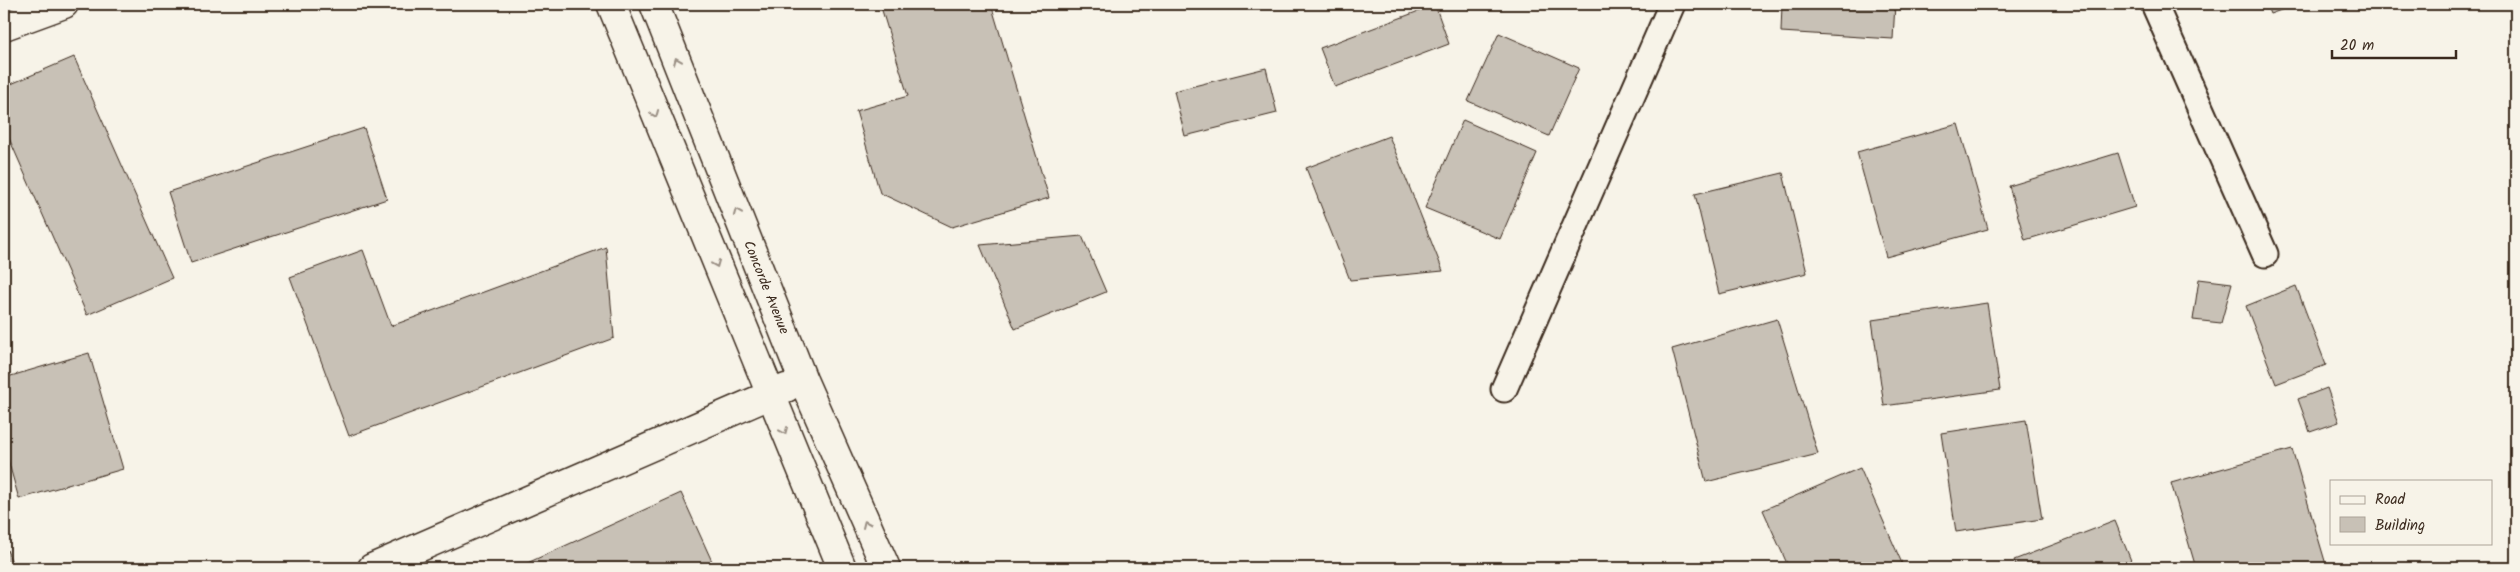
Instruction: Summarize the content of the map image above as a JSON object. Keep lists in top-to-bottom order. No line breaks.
{"streets":{"street":["Concorde Avenue"]},"legend":["Road","Building"],"scale_bar":"20 m"}
